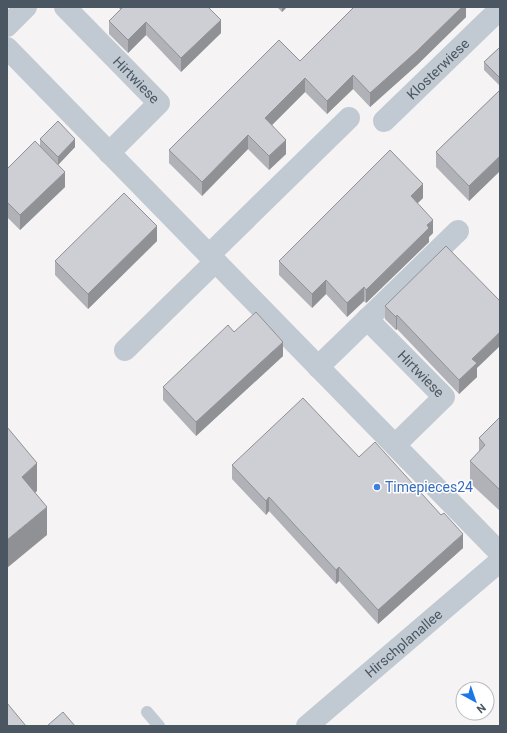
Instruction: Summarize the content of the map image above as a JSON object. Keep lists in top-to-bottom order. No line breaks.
{"streets":{"street":["Klosterwiese","Hirtwiese","Hirschplanallee"]},"places":["Timepieces24"],"north":"bottom right"}
